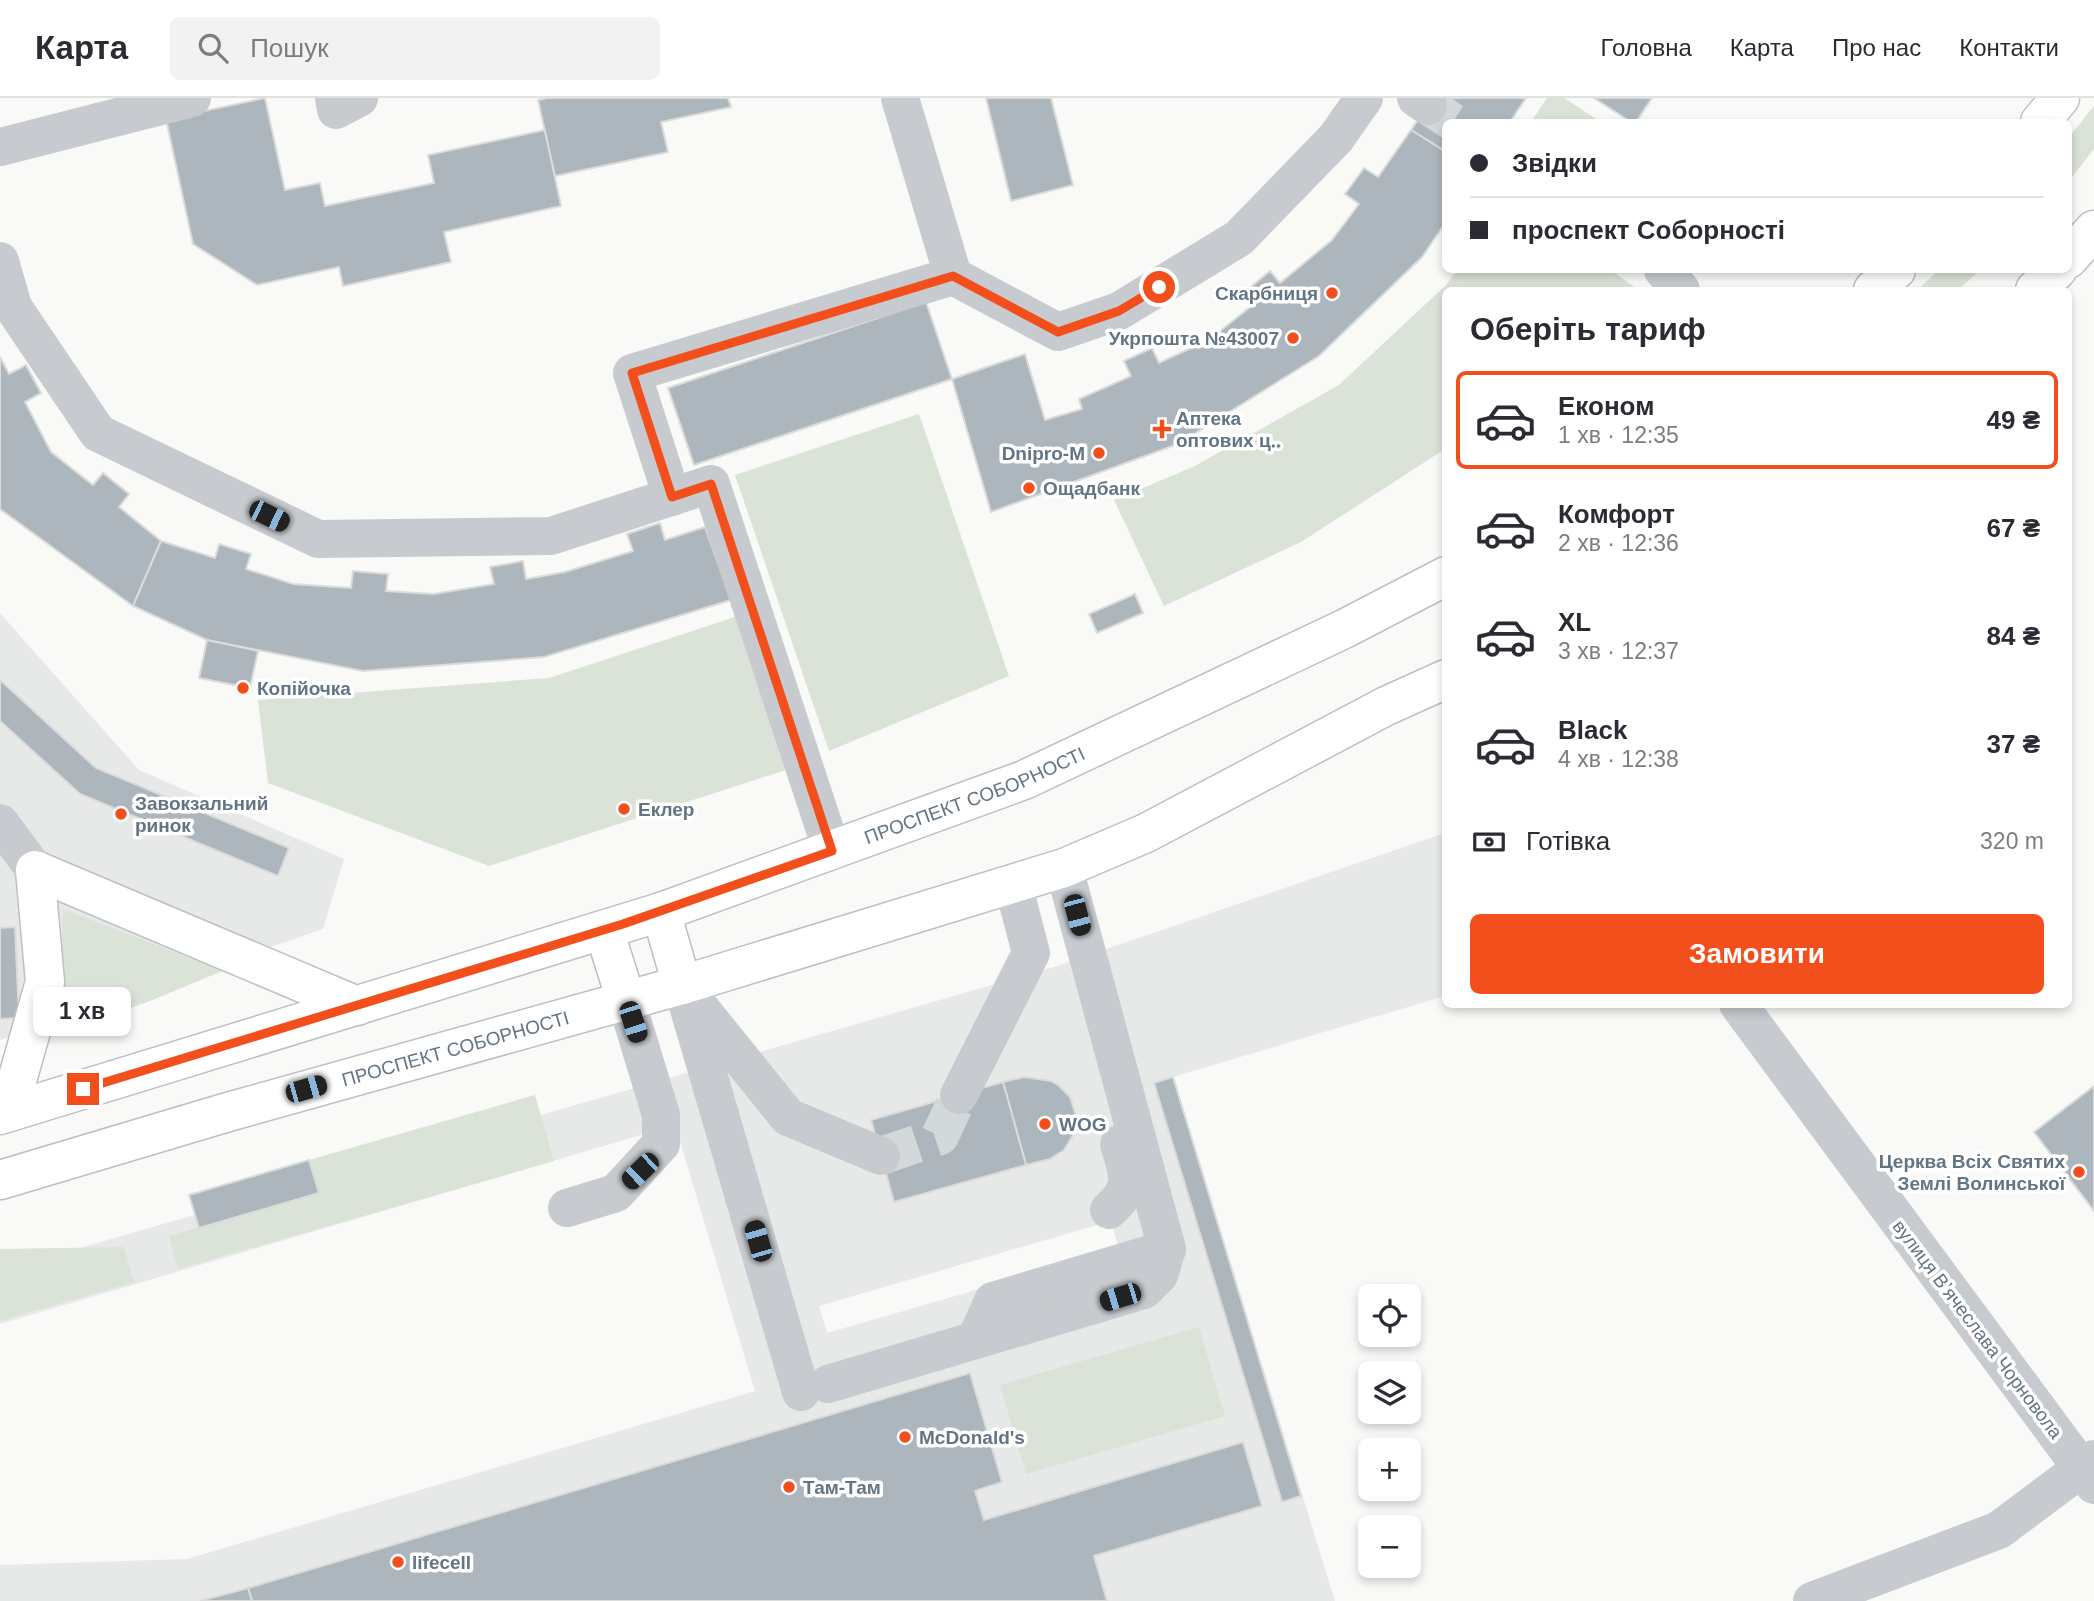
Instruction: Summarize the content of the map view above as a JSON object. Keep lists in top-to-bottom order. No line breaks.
{"streets":{"main road":["ПРОСПЕКТ СОБОРНОСТІ"],"street":["вулиця Вʼячеслава Чорновола"]},"places":{"other":["Скарбниця","Укрпошта №43007","Dnipro-M","Ощадбанк","Копійочка","Еклер","Завокзальний ринок","WOG","Церква Всіх Святих Землі Волинської","McDonald's","Там-Там","lifecell"],"health":["Аптека оптових ц‥"]},"page":{"header":"Карта","search":"Пошук","nav":["Головна","Карта","Про нас","Контакти"],"banner":["Звідки","проспект Соборності"],"heading":"Оберіть тариф","list":[{"name":"Економ","note":"1 хв · 12:35","value":"49 ₴"},{"name":"Комфорт","note":"2 хв · 12:36","value":"67 ₴"},{"name":"XL","note":"3 хв · 12:37","value":"84 ₴"},{"name":"Black","note":"4 хв · 12:38","value":"37 ₴"}],"pay":["Готівка","320 m"],"buttons":"Замовити","bubble":"1 хв","map_buttons":["+","−"]}}
